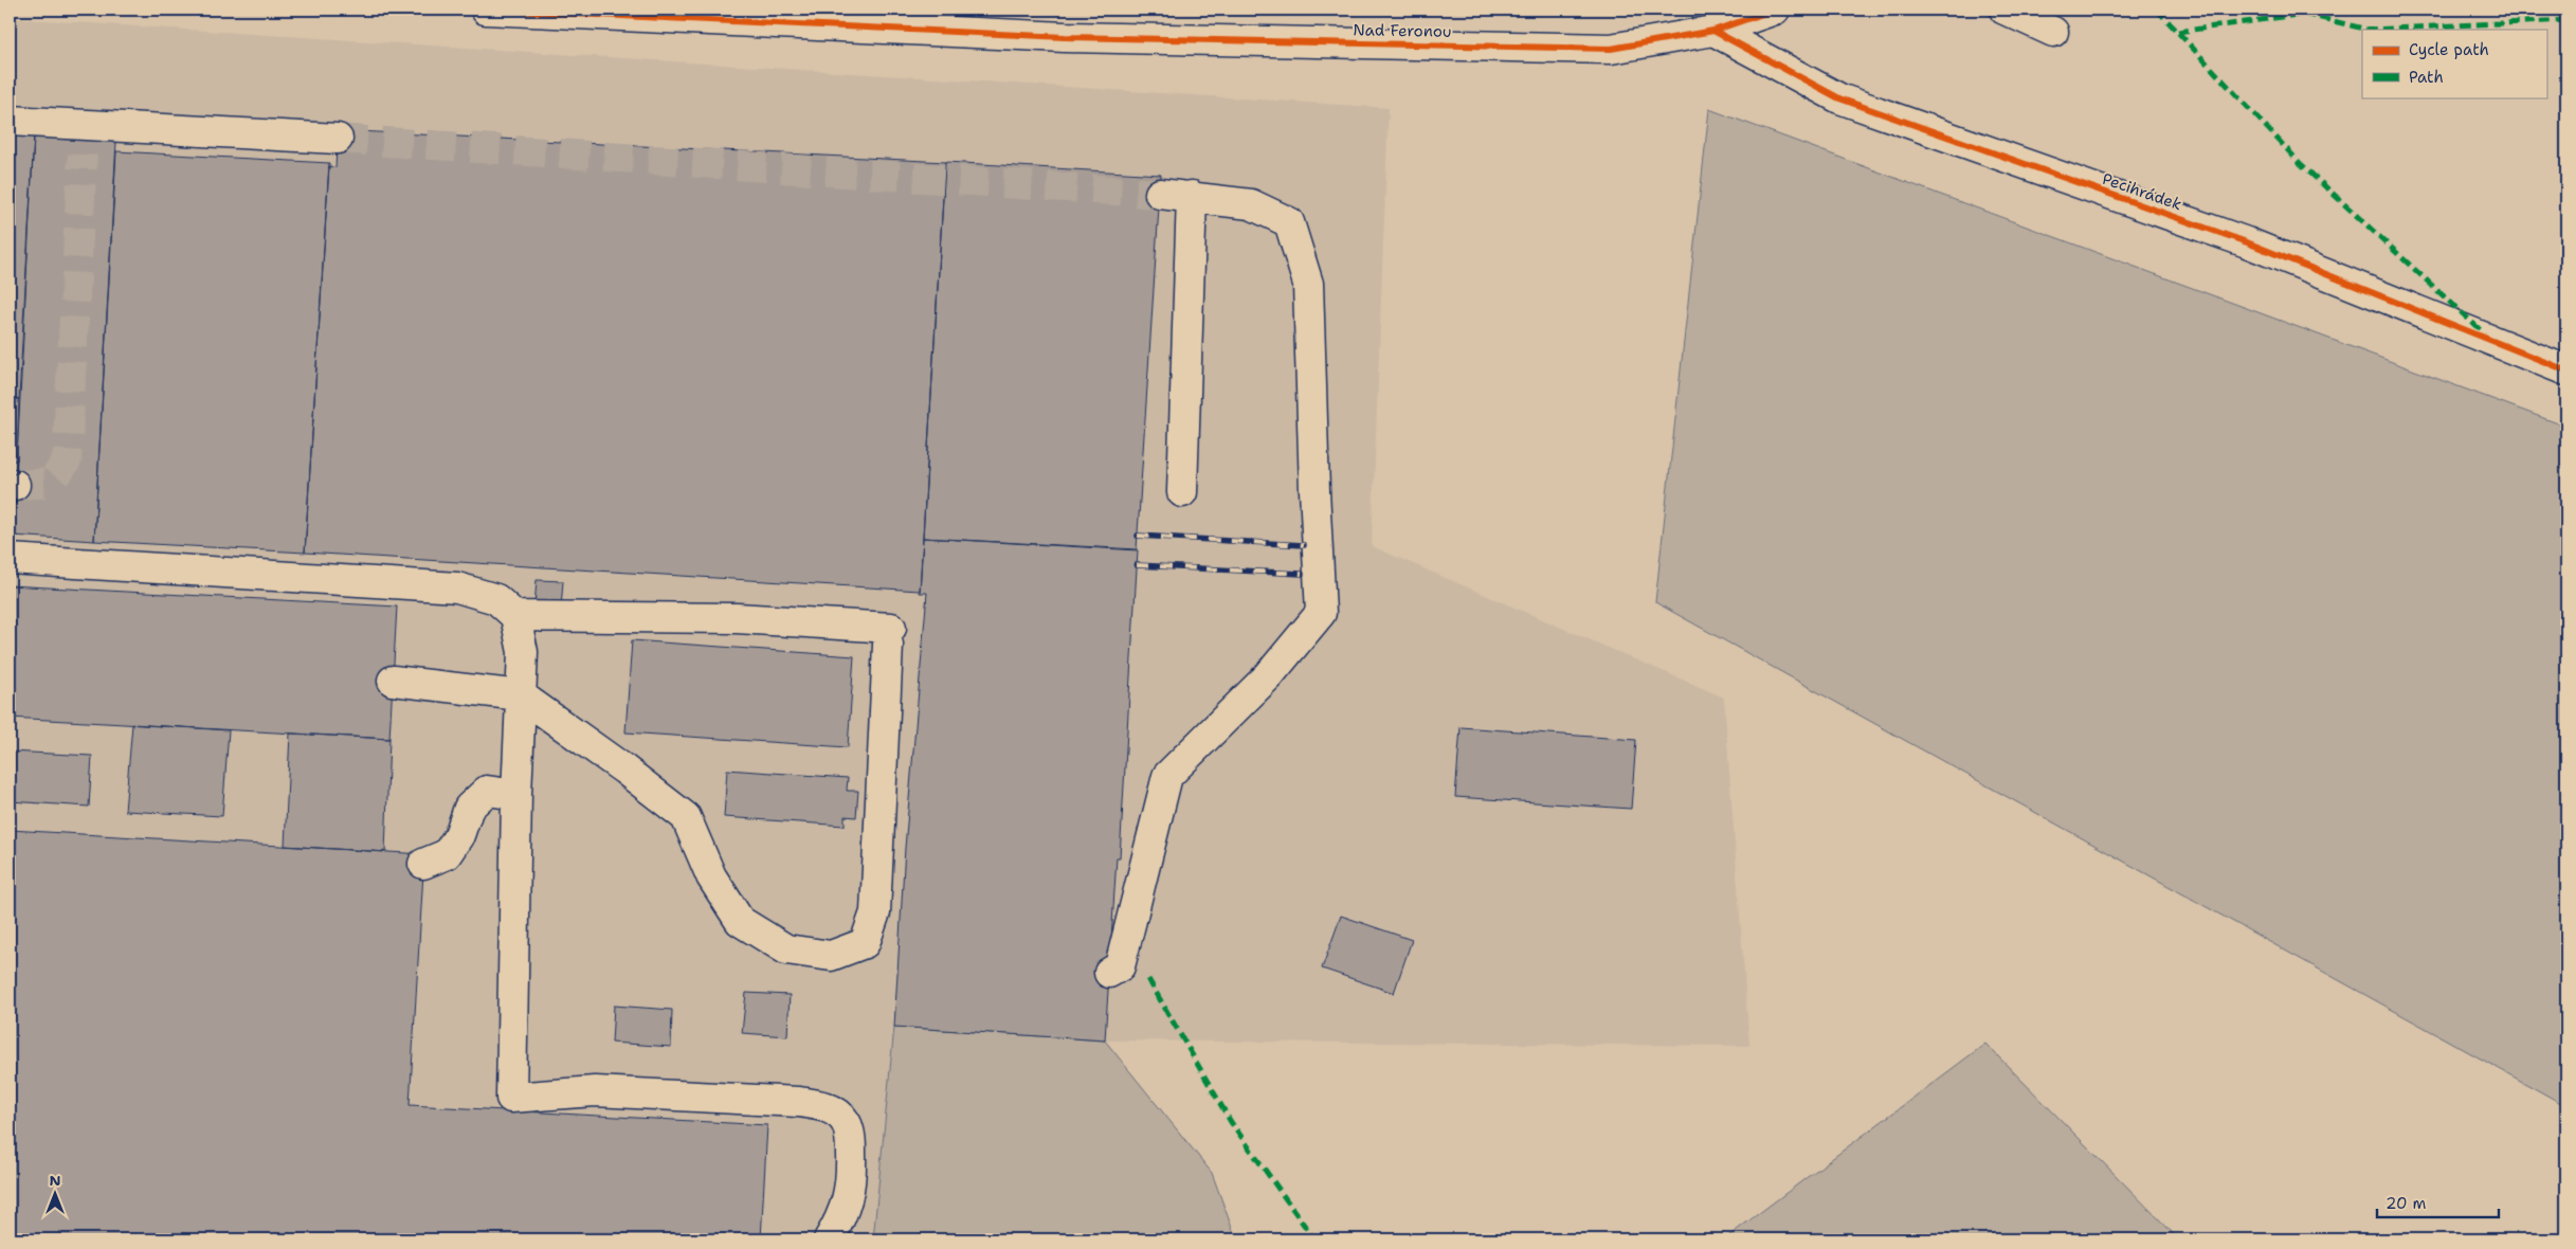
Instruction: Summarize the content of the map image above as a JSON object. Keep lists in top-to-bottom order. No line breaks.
{"streets":{"street":["Nad Feronou","Pecihrádek"]},"crossings":[["Nad Feronou","Pecihrádek"]],"legend":["Cycle path","Path"],"scale_bar":"20 m","north":"top"}
